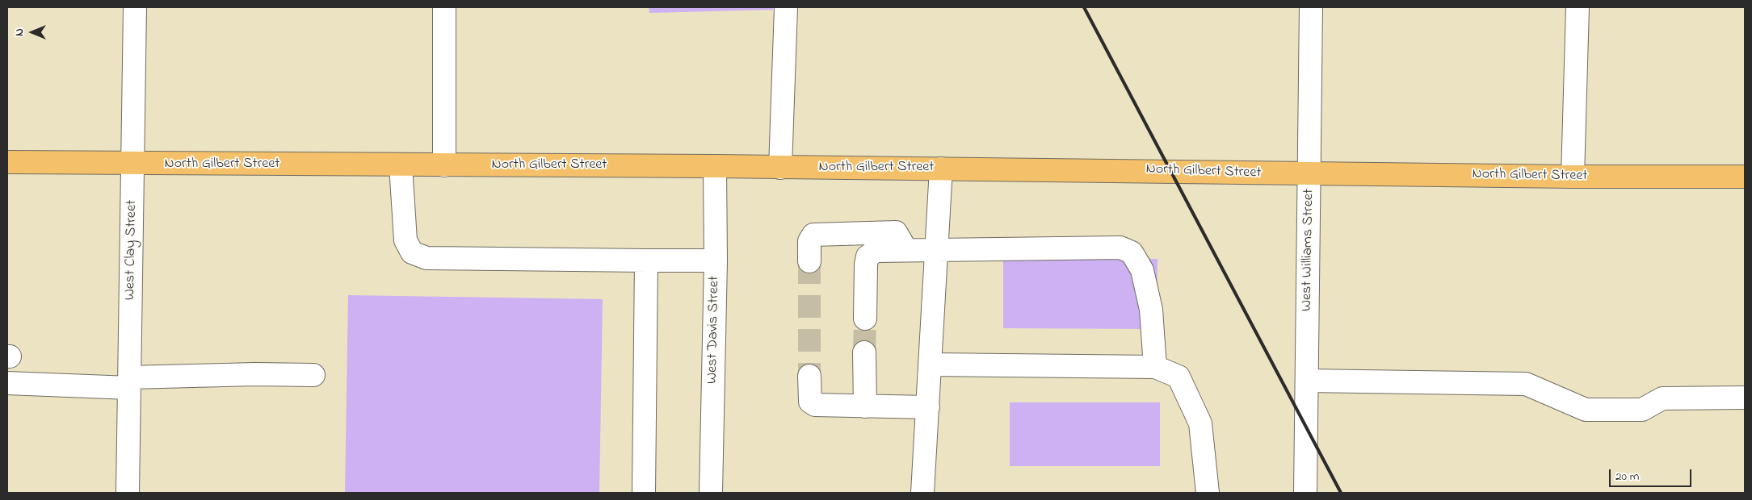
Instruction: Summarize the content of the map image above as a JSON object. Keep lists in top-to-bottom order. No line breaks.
{"streets":{"main road":["North Gilbert Street"],"street":["West Clay Street","West Williams Street","West Davis Street"]},"crossings":[["North Gilbert Street","West Clay Street"],["North Gilbert Street","West Williams Street"],["North Gilbert Street","West Davis Street"]],"scale_bar":"20 m","north":"left"}
